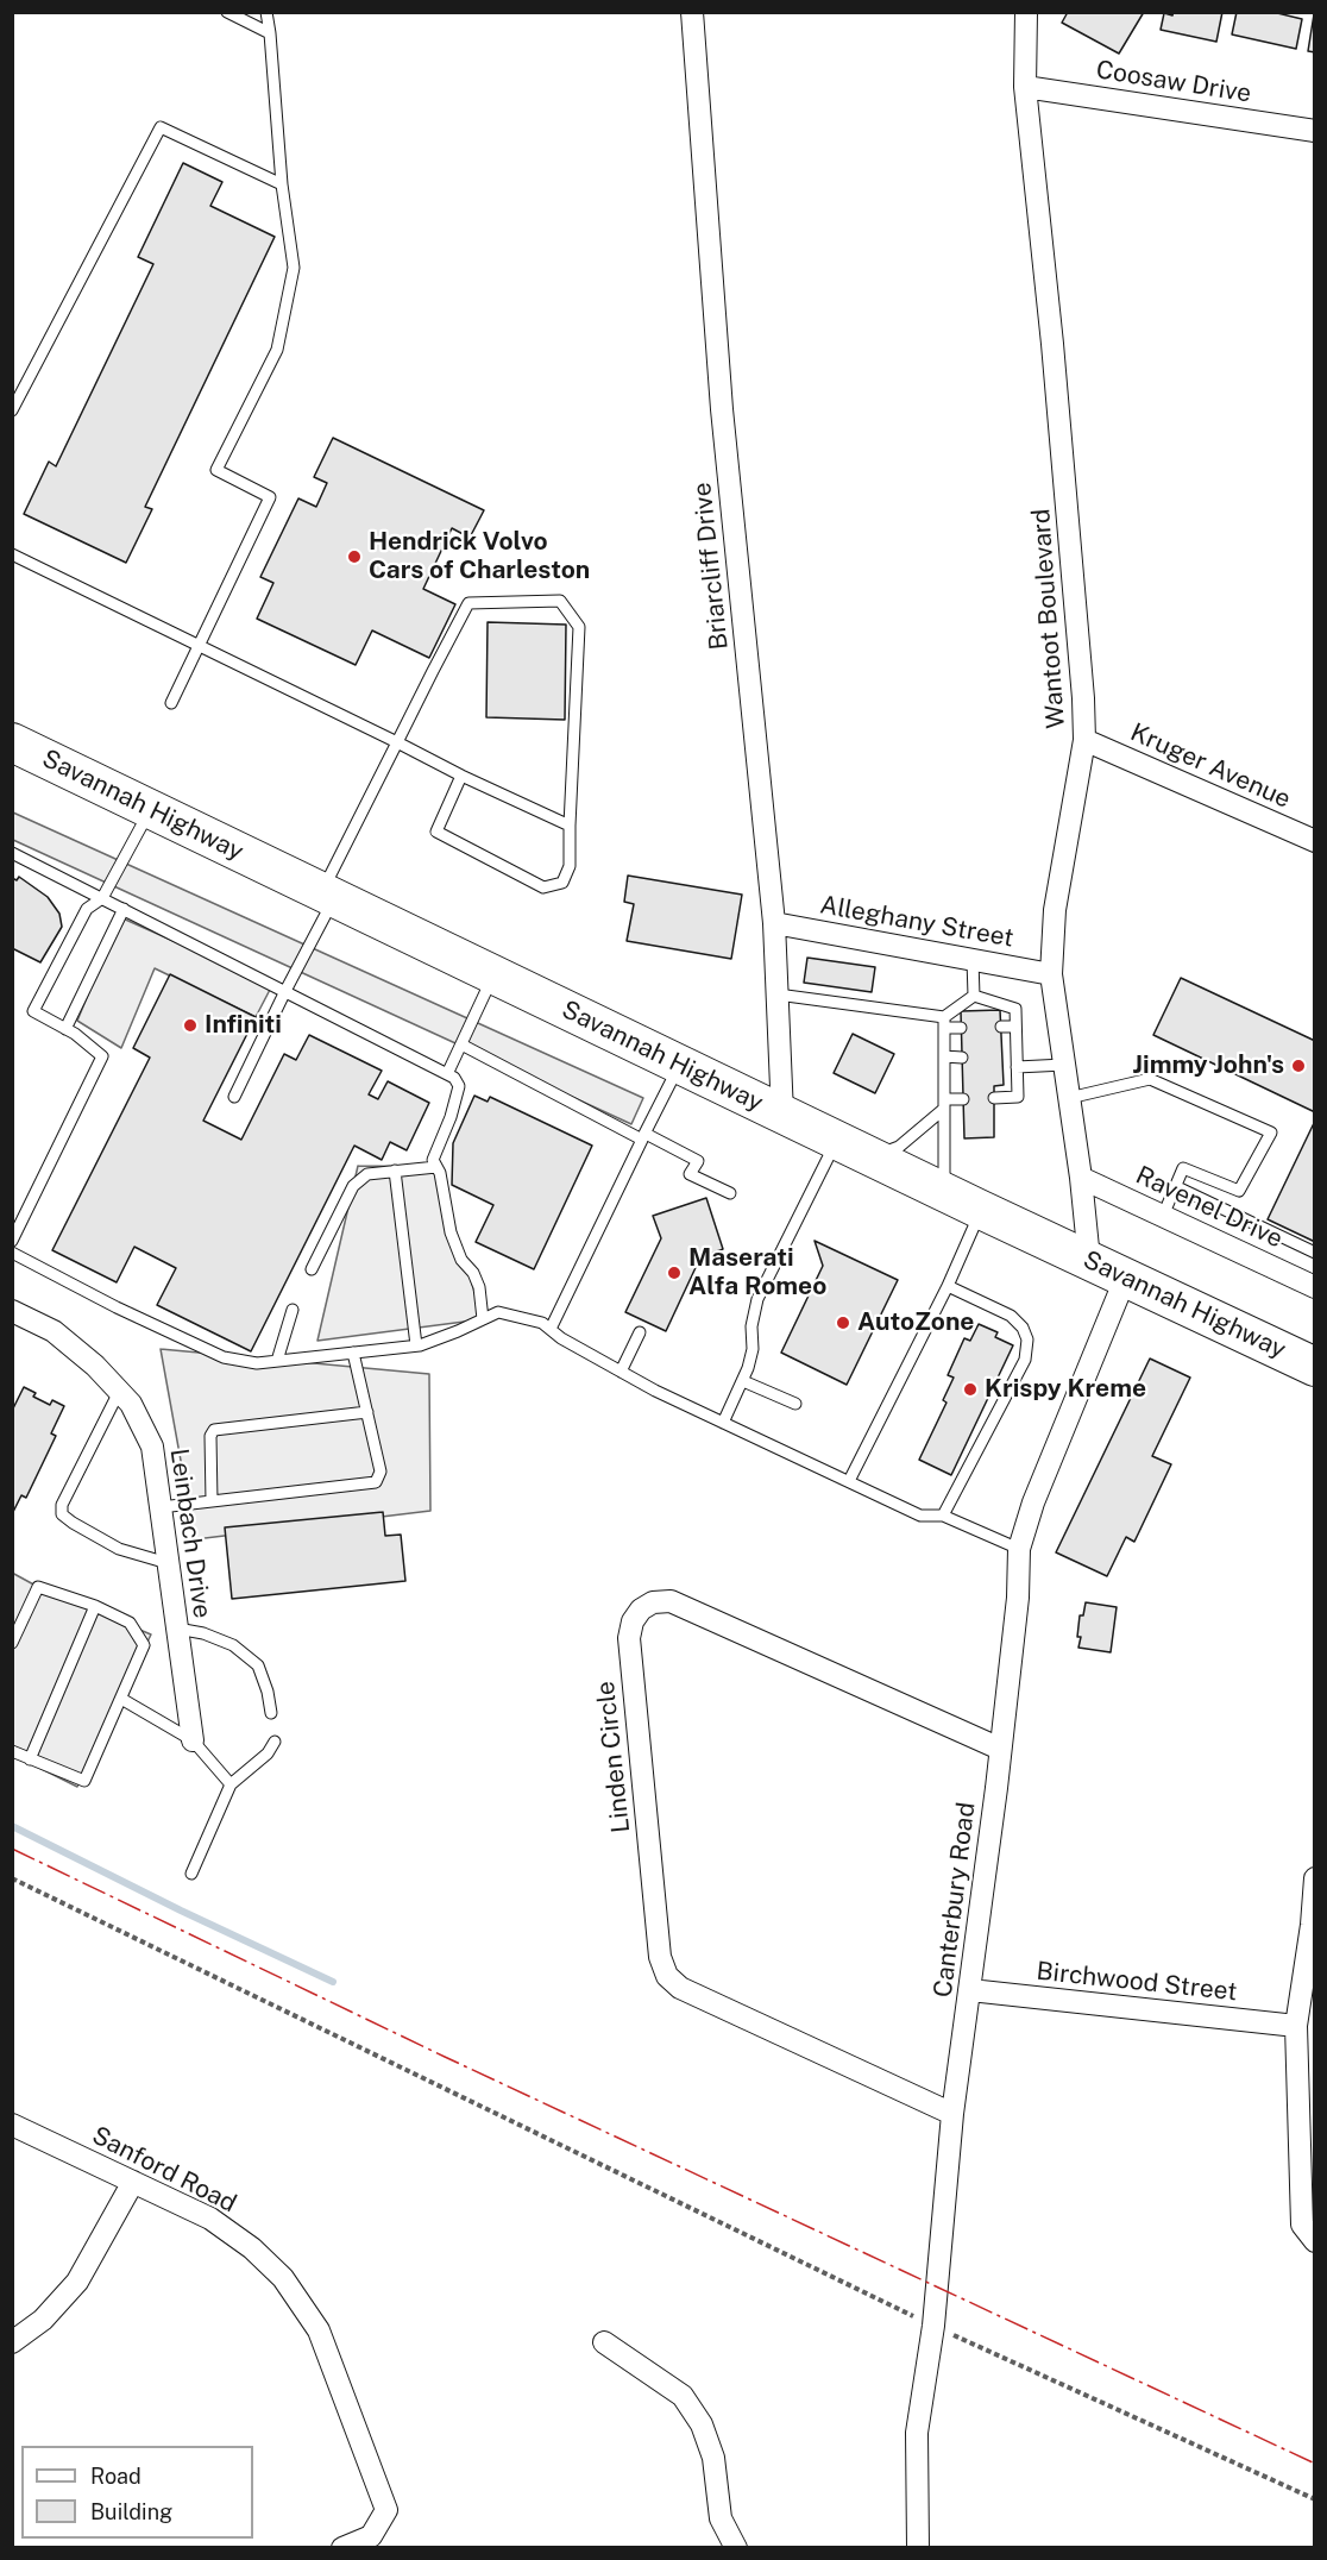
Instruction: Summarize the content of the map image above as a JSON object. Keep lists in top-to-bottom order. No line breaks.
{"streets":{"highway":["Savannah Highway"],"street":["Coosaw Drive","Briarcliff Drive","Wantoot Boulevard","Kruger Avenue","Alleghany Street","Ravenel Drive","Leinbach Drive","Linden Circle","Canterbury Road","Birchwood Street","Sanford Road"]},"crossings":[["Coosaw Drive","Wantoot Boulevard"],["Briarcliff Drive","Savannah Highway"],["Briarcliff Drive","Alleghany Street"],["Wantoot Boulevard","Kruger Avenue"],["Wantoot Boulevard","Savannah Highway"],["Wantoot Boulevard","Alleghany Street"],["Wantoot Boulevard","Ravenel Drive"],["Savannah Highway","Canterbury Road"],["Linden Circle","Canterbury Road"],["Canterbury Road","Birchwood Street"]],"places":["Hendrick Volvo Cars of Charleston","Infiniti","Jimmy John's","Maserati Alfa Romeo","AutoZone","Krispy Kreme"],"legend":["Road","Building"]}
